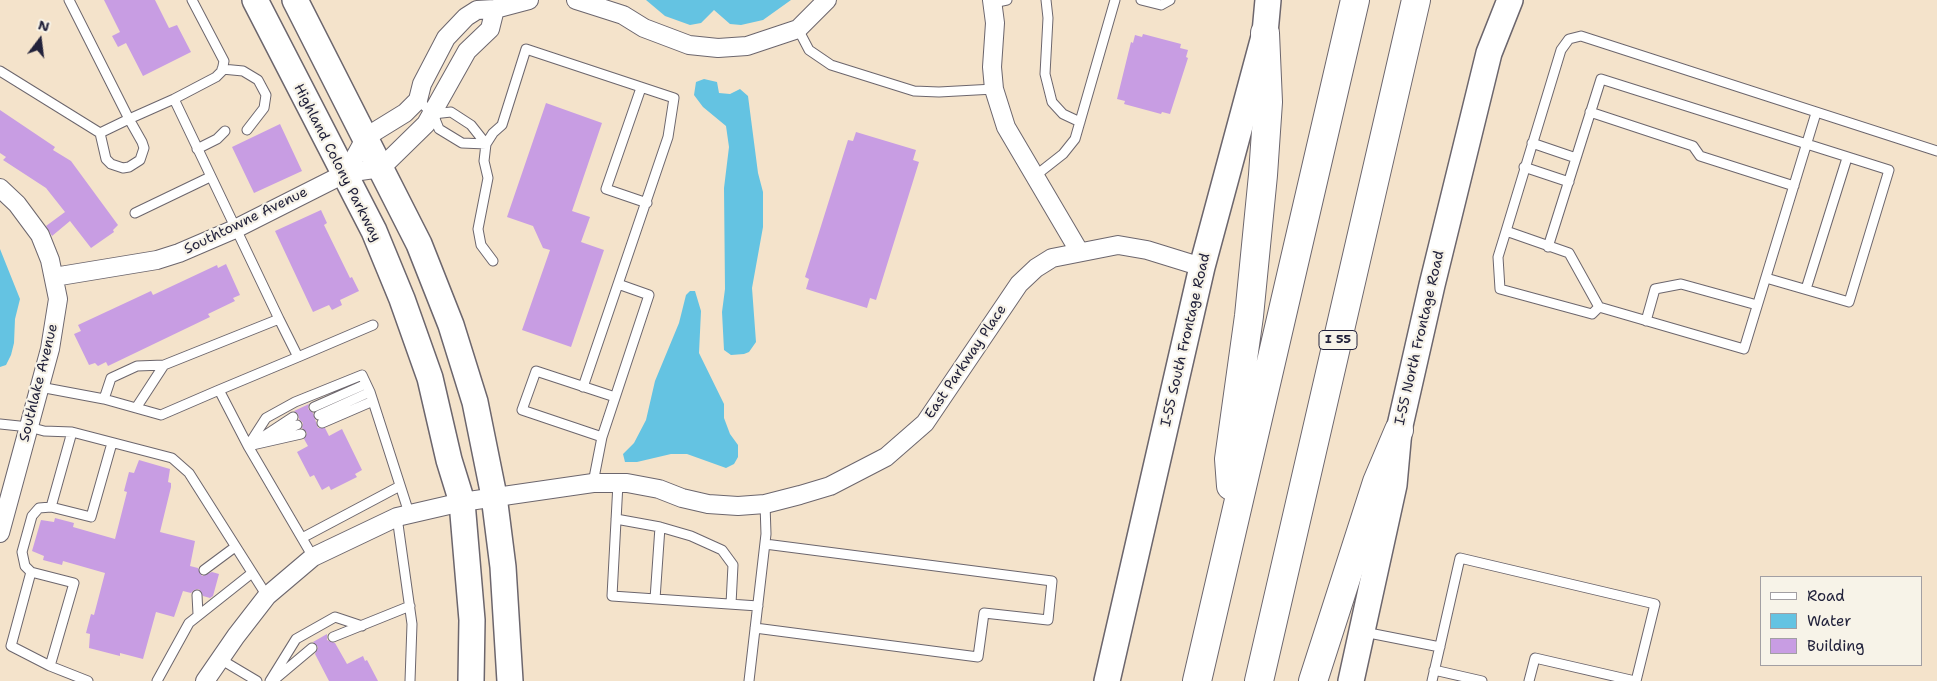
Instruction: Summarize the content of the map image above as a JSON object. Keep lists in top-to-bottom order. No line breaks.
{"streets":{"highway":["I 55"],"street":["Highland Colony Parkway","Southtowne Avenue","I-55 North Frontage Road","I-55 South Frontage Road","East Parkway Place","Southlake Avenue"]},"crossings":[["Highland Colony Parkway","Southtowne Avenue"],["Highland Colony Parkway","East Parkway Place"],["Southtowne Avenue","Southlake Avenue"],["I-55 South Frontage Road","East Parkway Place"]],"legend":["Road","Water","Building"],"north":"top"}
